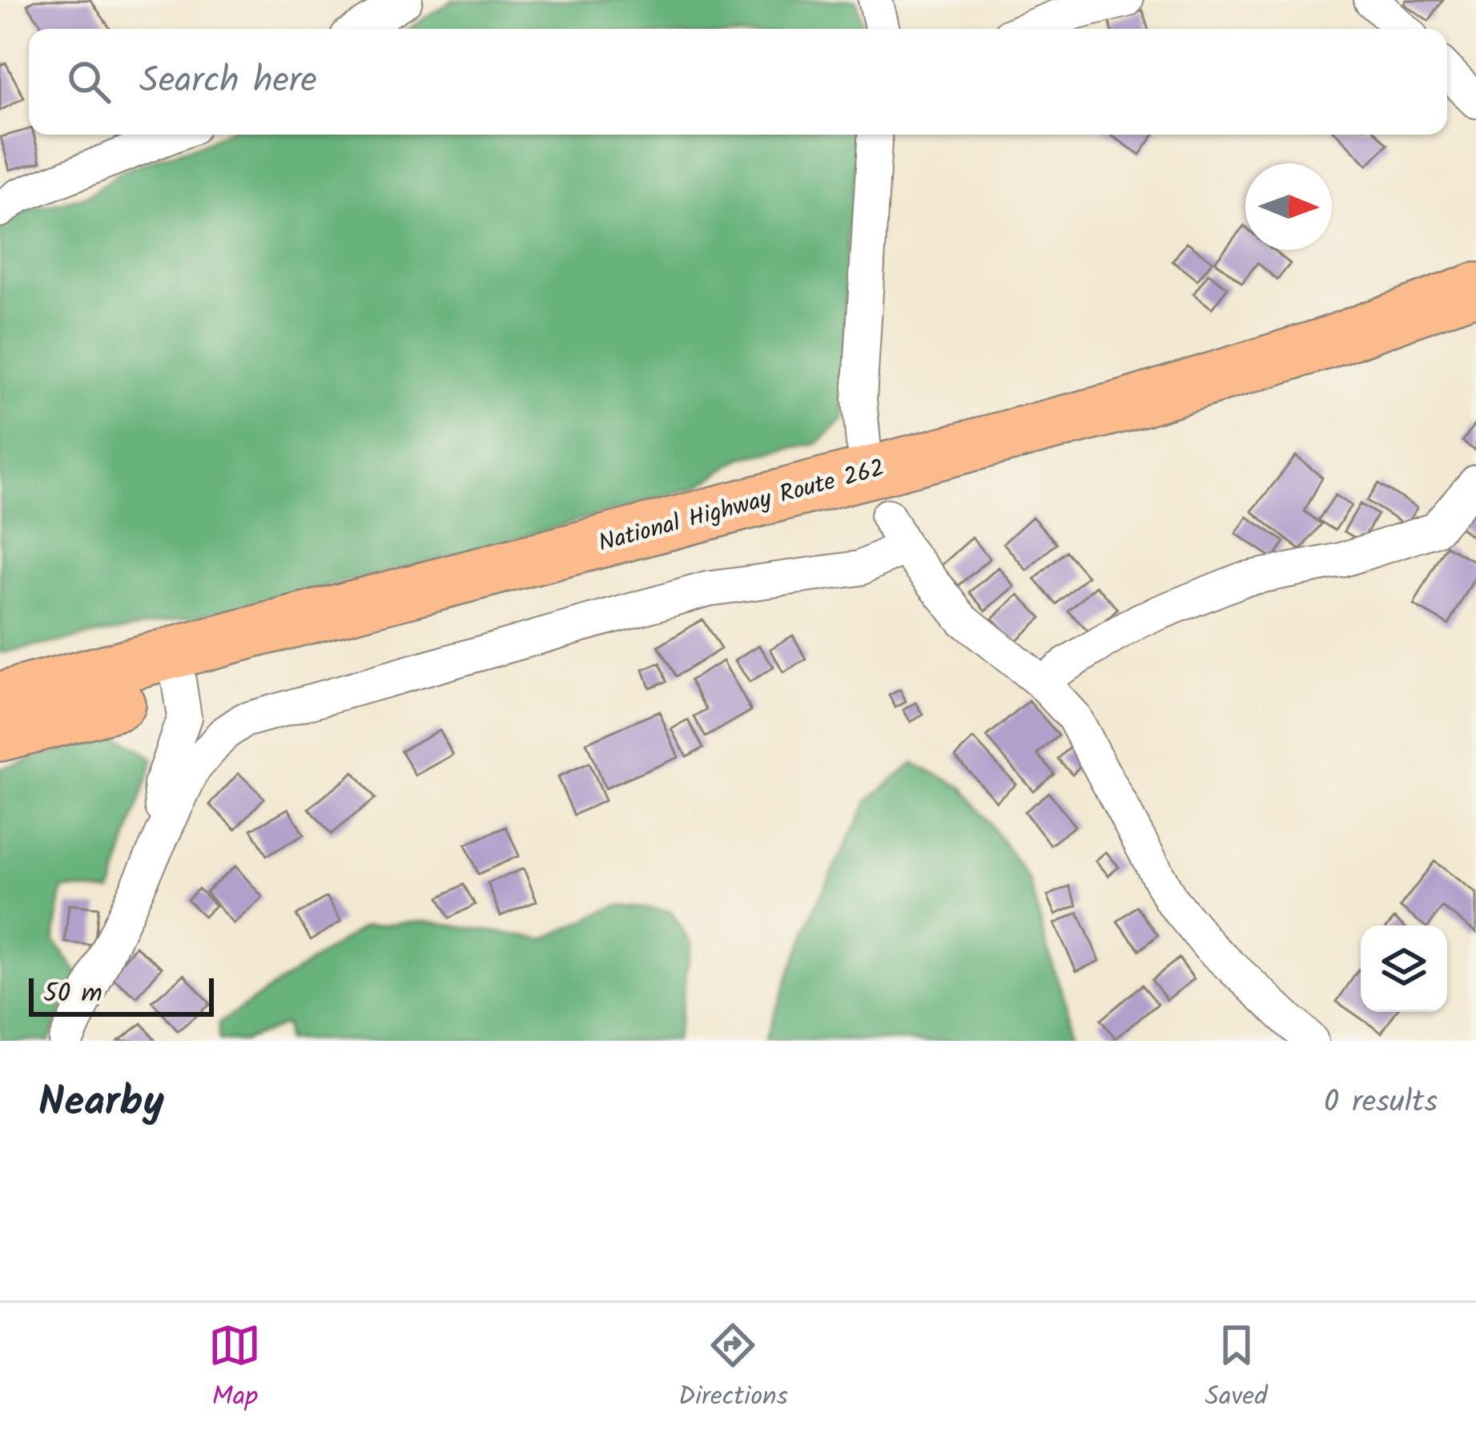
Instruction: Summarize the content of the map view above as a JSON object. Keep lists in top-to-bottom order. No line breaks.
{"streets":{"highway":["National Highway Route 262"]},"scale_bar":"50 m","north":"right","page":{"search":"Search here","scale":"50 m","heading":["Nearby","0 results"],"nav":["Map","Directions","Saved"]}}
